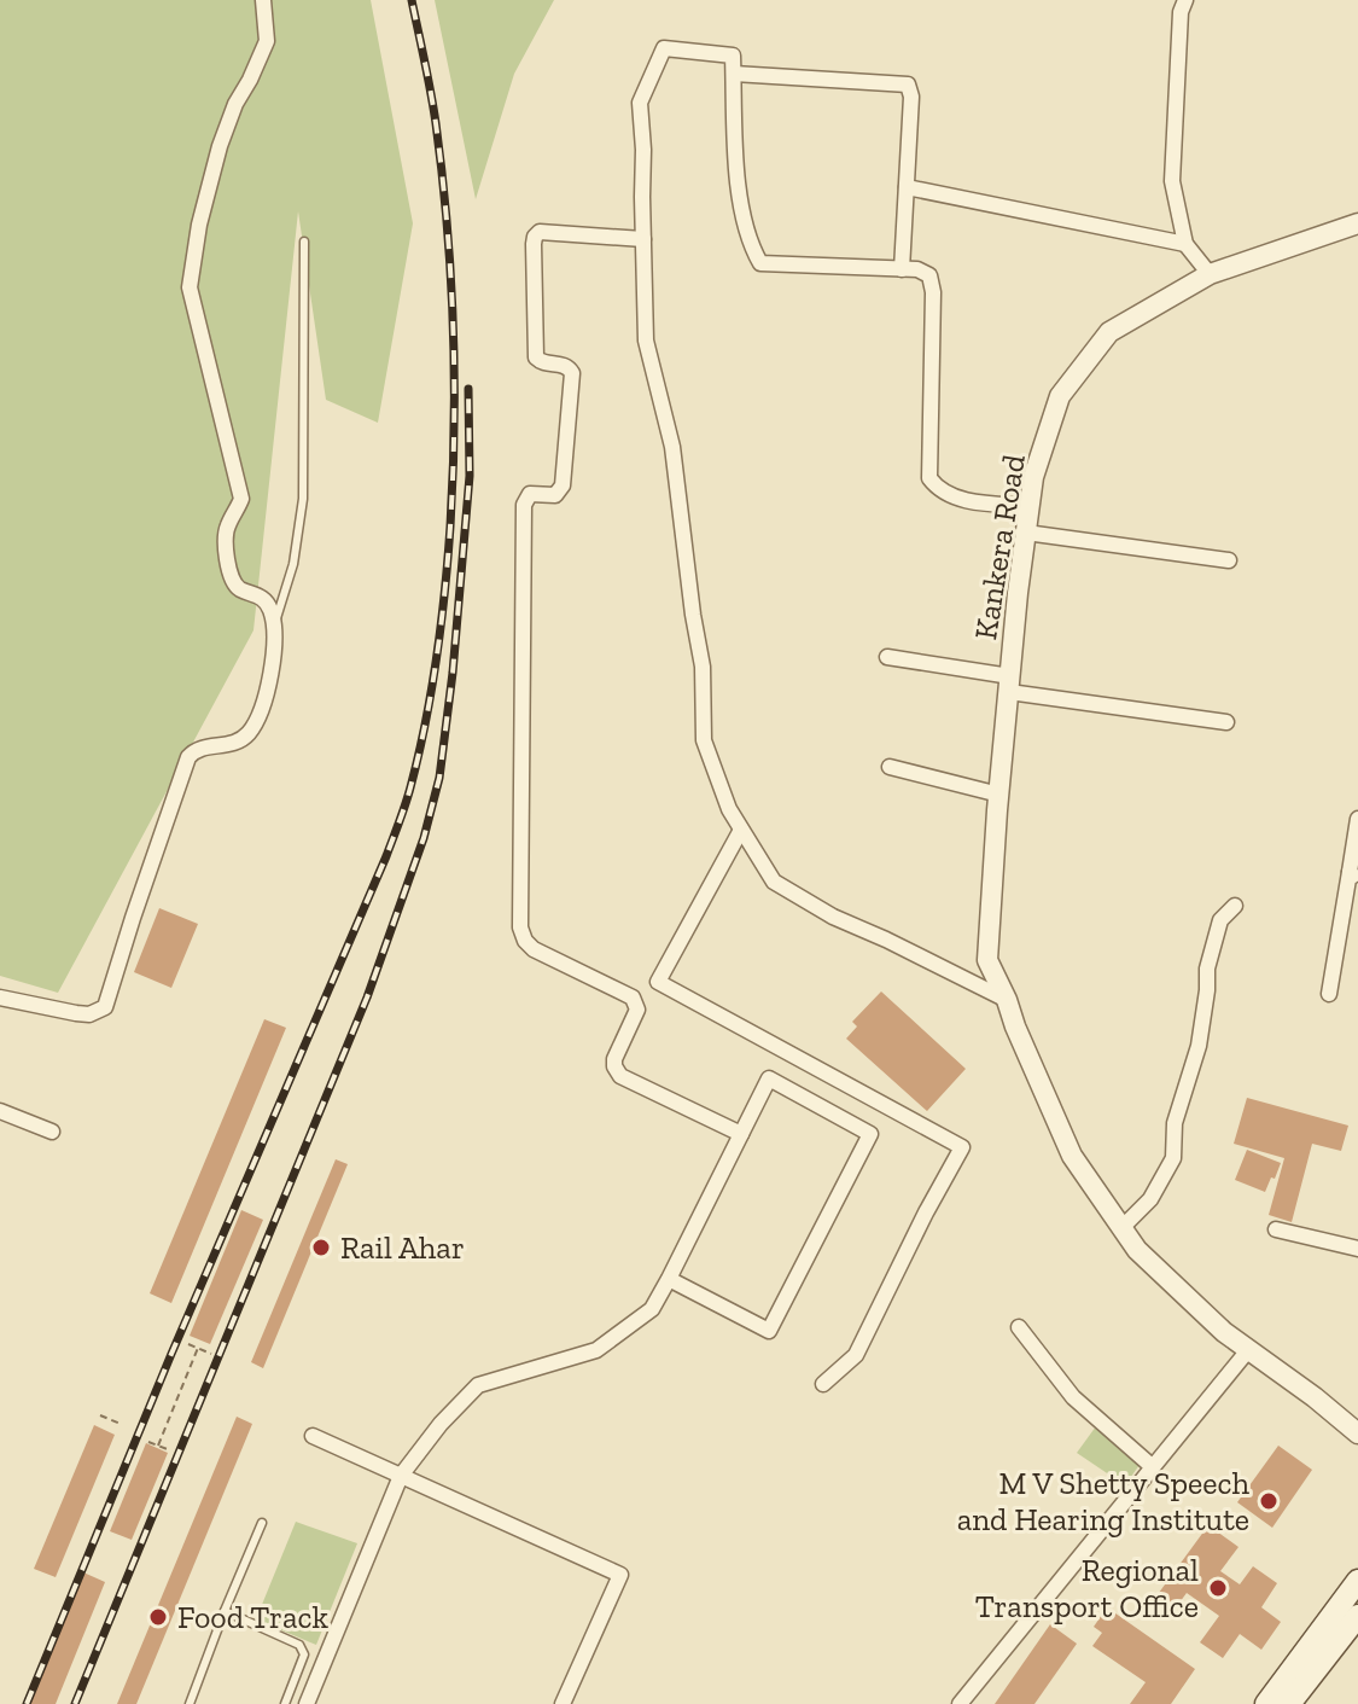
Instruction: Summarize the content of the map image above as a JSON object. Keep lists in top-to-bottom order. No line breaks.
{"streets":{"street":["Kankera Road"]},"places":["Rail Ahar","M V Shetty Speech and Hearing Institute","Regional Transport Office","Food Track"]}
